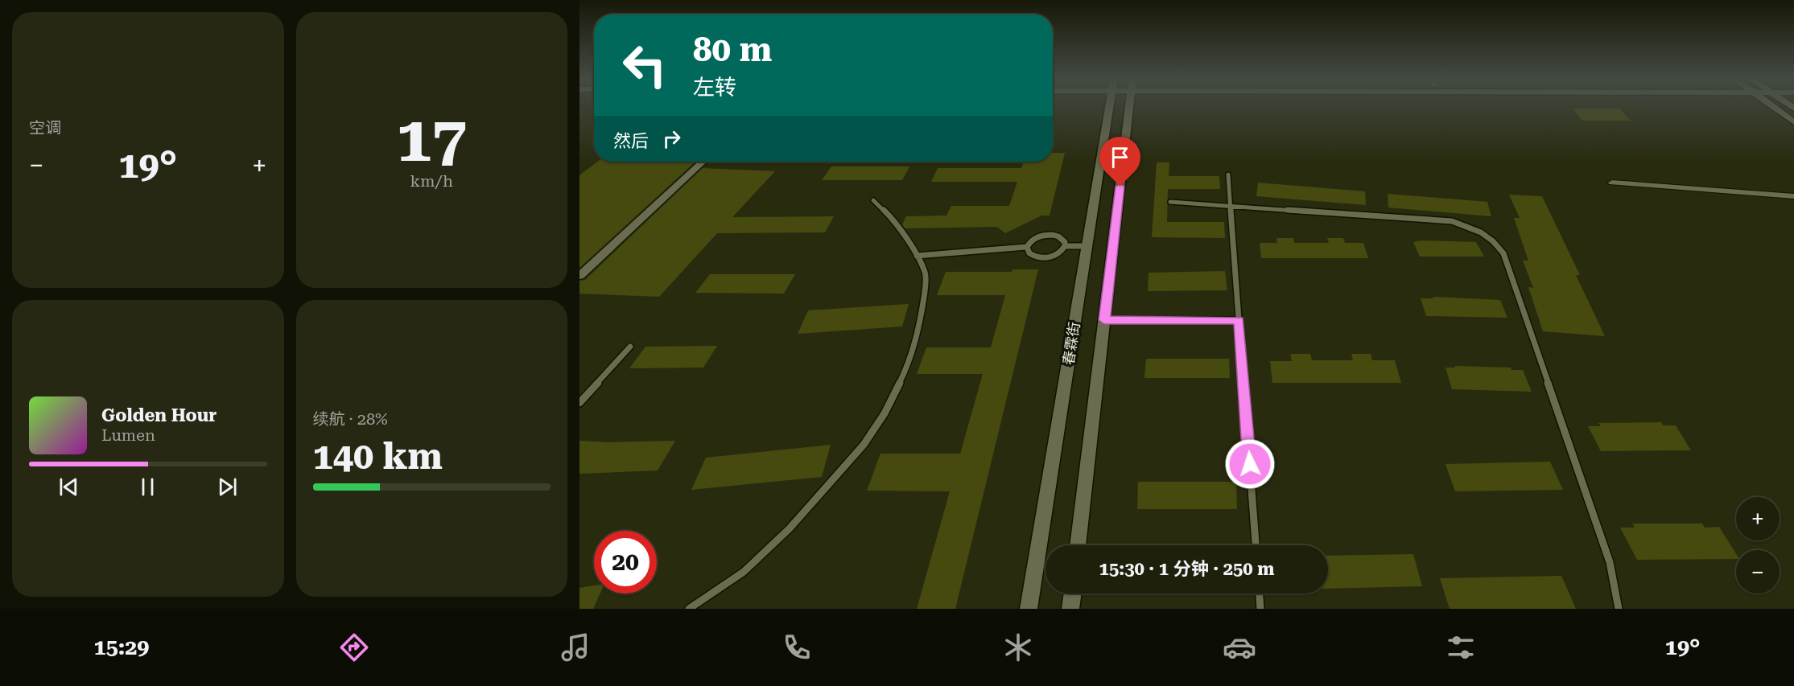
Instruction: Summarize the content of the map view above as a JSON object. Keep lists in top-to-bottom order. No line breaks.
{"streets":{"main road":["春霖街"]},"page":{"tile":["空调",["17","km/h"],["续航 · 28%","140 km"]],"turn":["80 m","左转"],"then":"然后","heat":["−","19°","+"],"song":["Golden Hour","Lumen"],"map_buttons":["+","−"],"limit":"20","trip":"15:30 · 1 分钟 · 250 m","tabs":["15:29","19°"]}}
